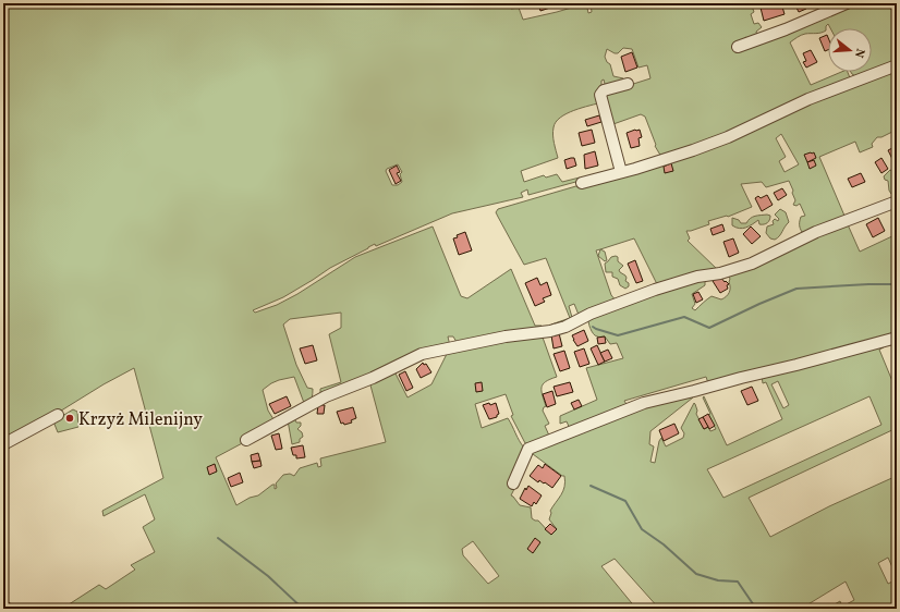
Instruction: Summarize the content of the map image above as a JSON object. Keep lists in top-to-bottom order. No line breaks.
{"places":["Krzyż Milenijny"],"north":"right"}
